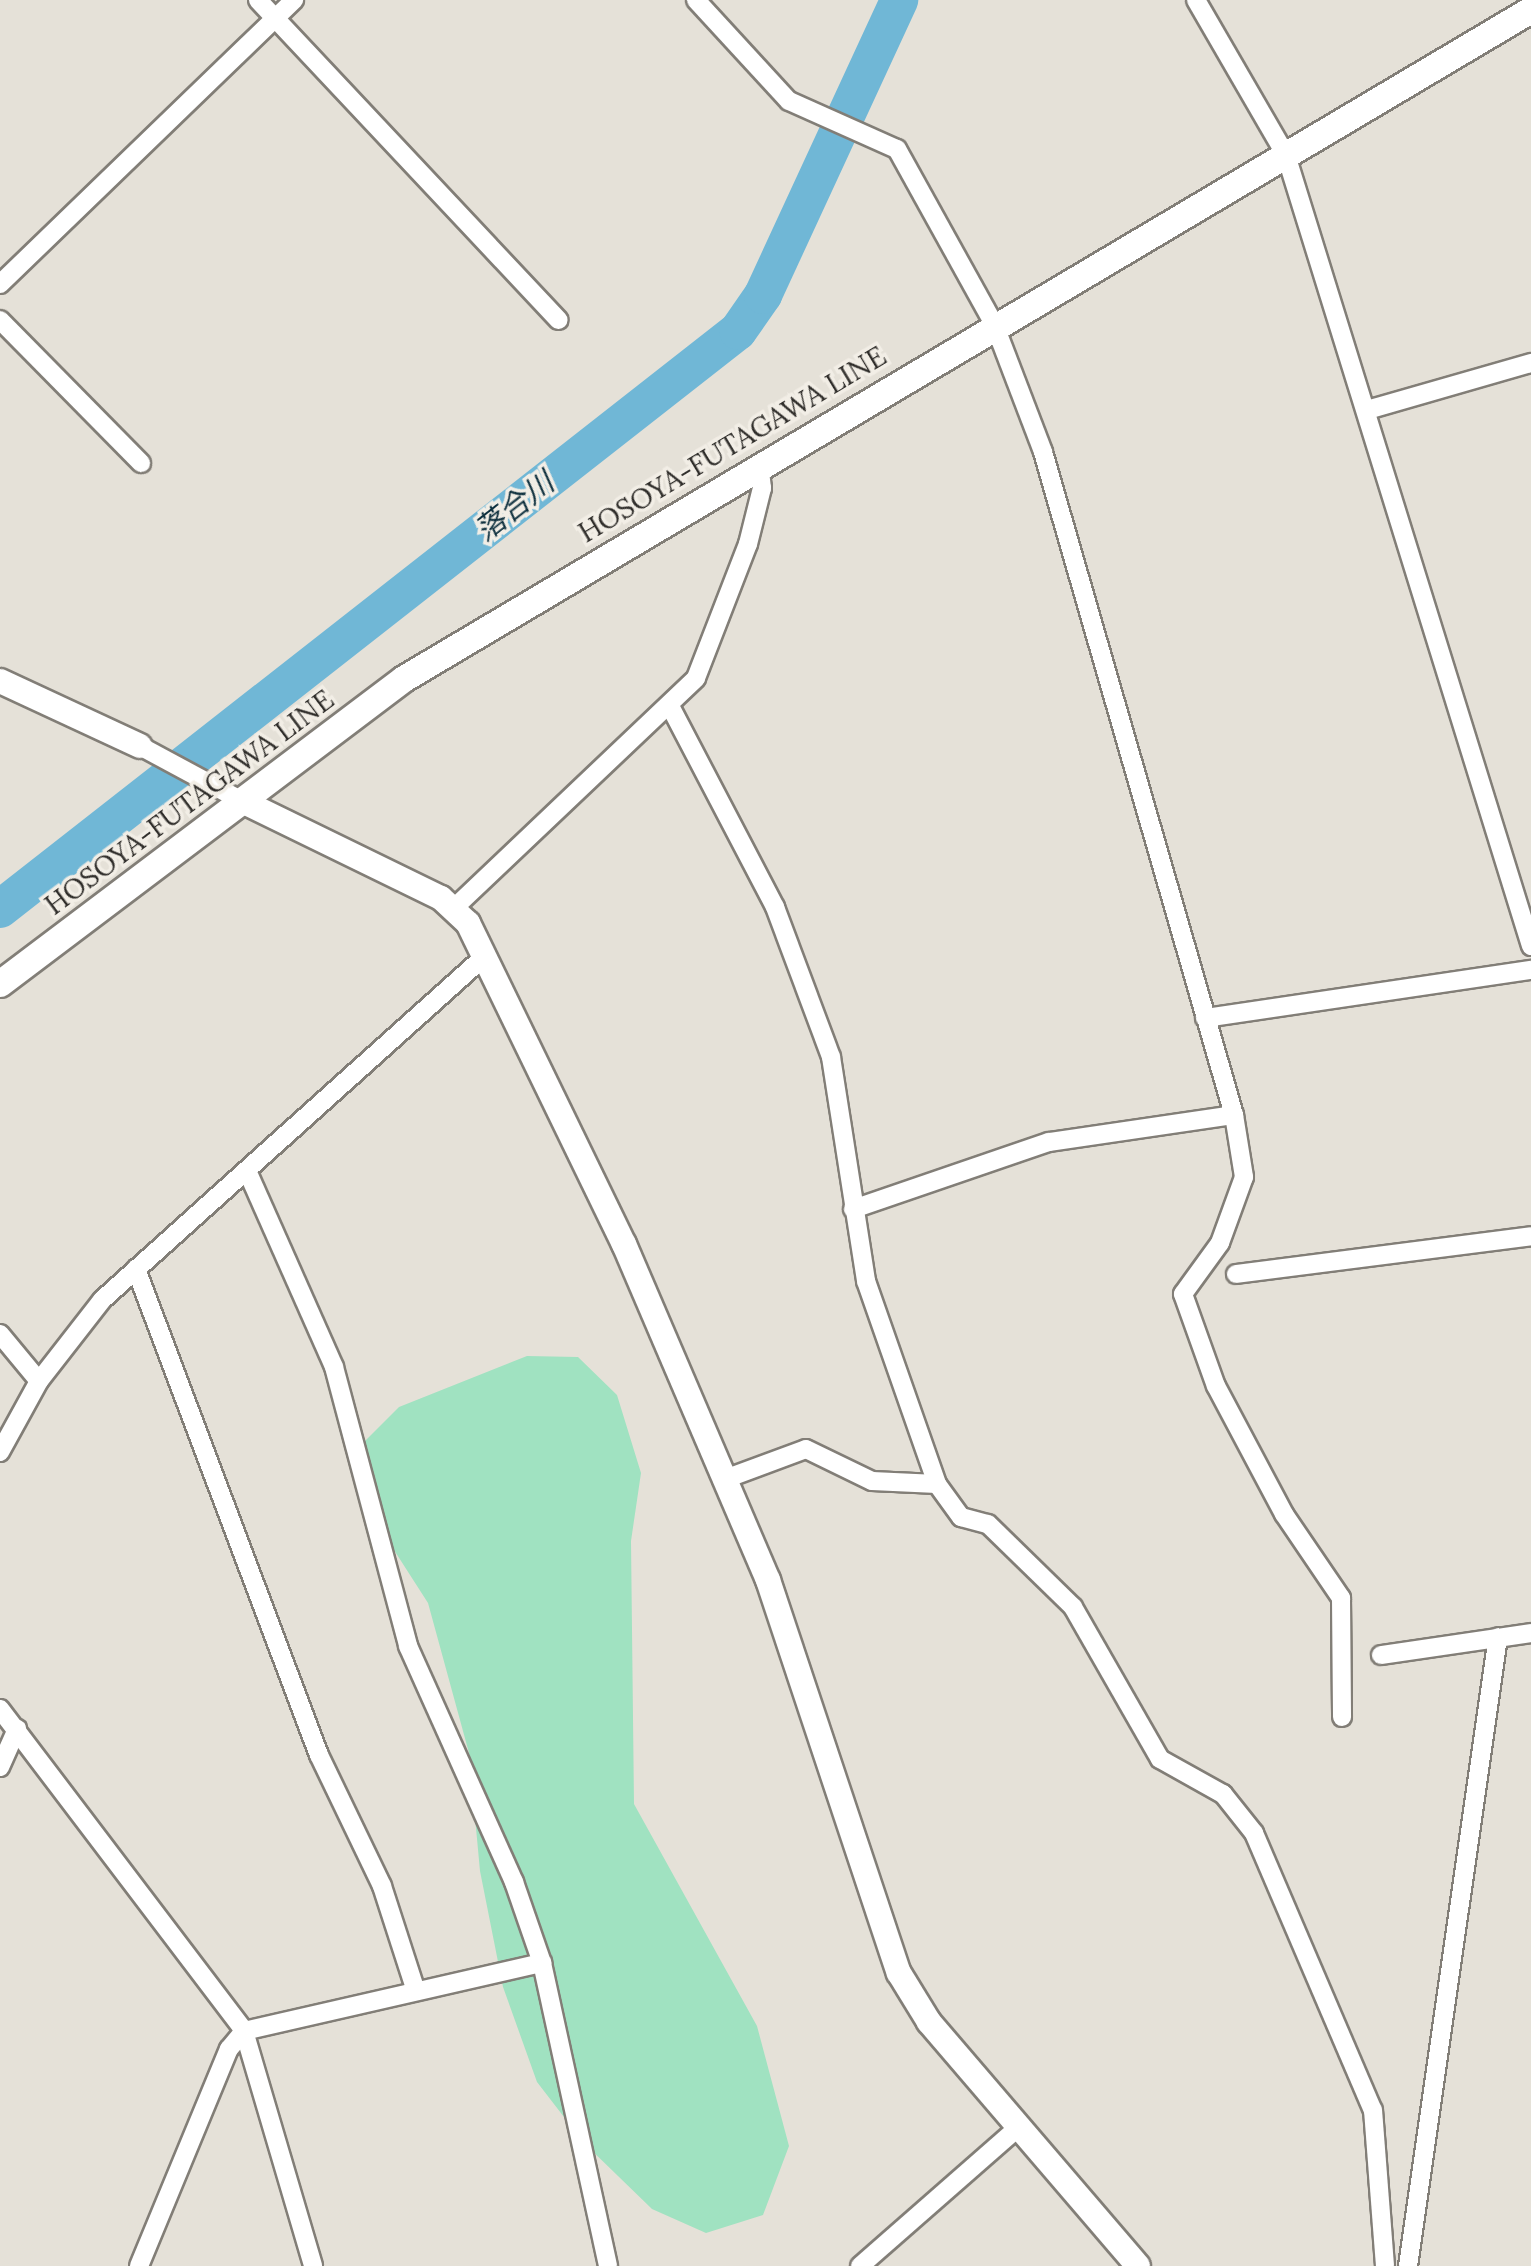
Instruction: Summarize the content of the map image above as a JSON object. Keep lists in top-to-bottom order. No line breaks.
{"streets":{"main road":["HOSOYA-FUTAGAWA LINE"]},"water":["落合川"]}
